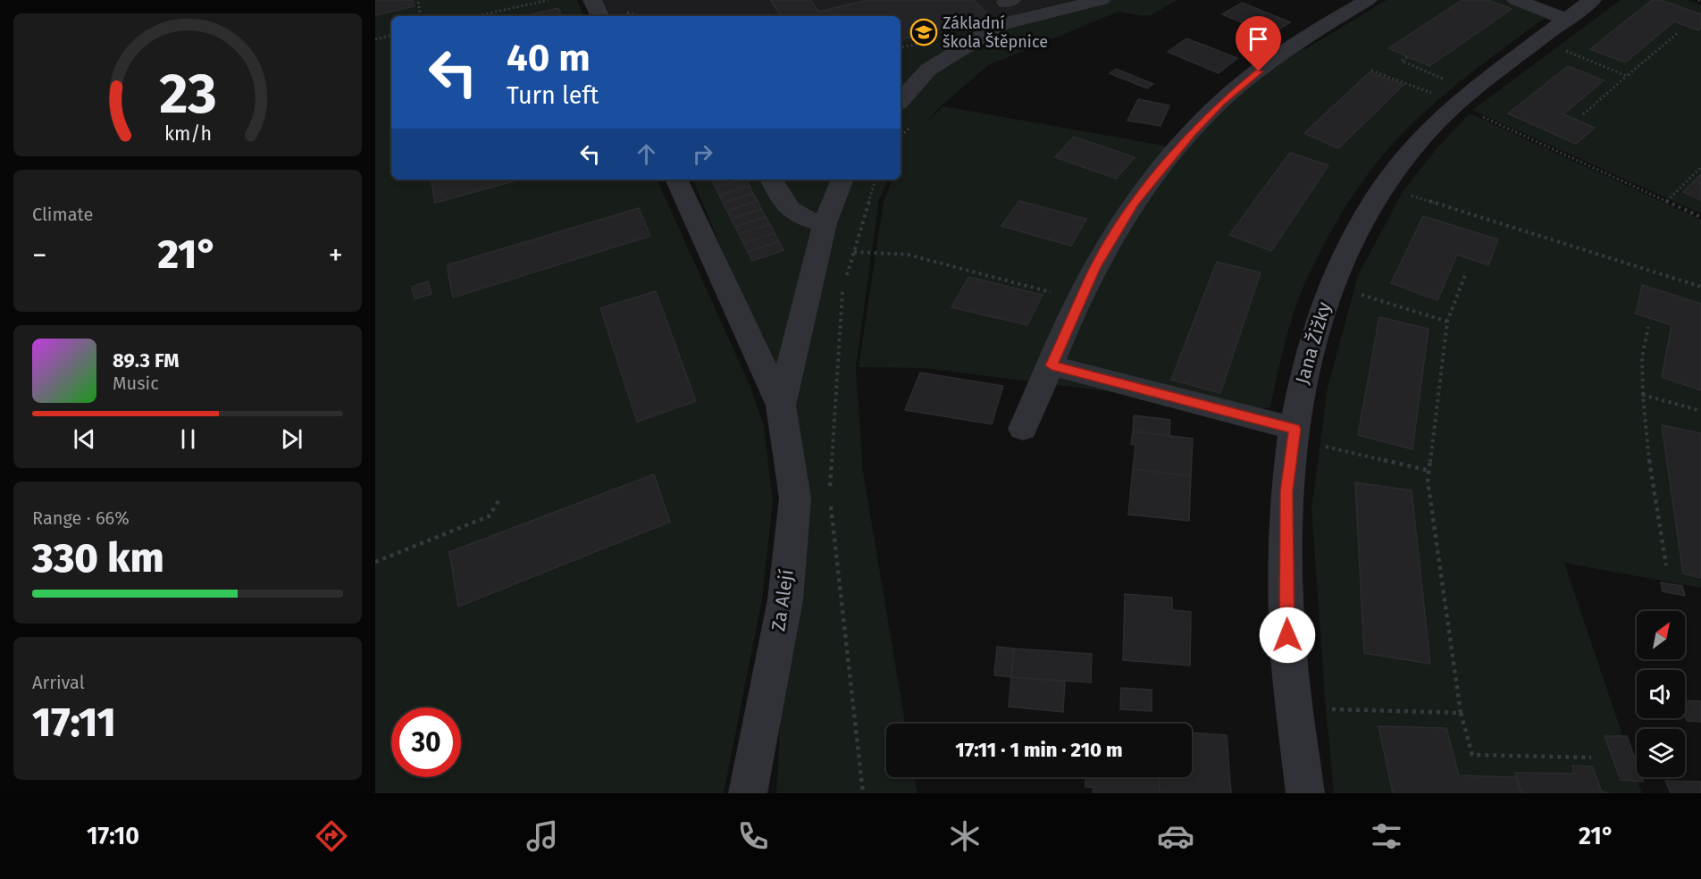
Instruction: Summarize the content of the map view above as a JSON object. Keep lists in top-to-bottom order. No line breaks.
{"streets":{"street":["Jana Žižky","Za Alejí"]},"places":{"school or university":["Základní škola Štěpnice"]},"north":"top right","page":{"turn":["40 m","Turn left"],"tile":["Climate",["Range · 66%","330 km"],["Arrival","17:11"]],"heat":["−","21°","+"],"song":["89.3 FM","Music"],"limit":"30","trip":"17:11 · 1 min · 210 m","tabs":["17:10","21°"],"gauge":["23","km/h"]}}
